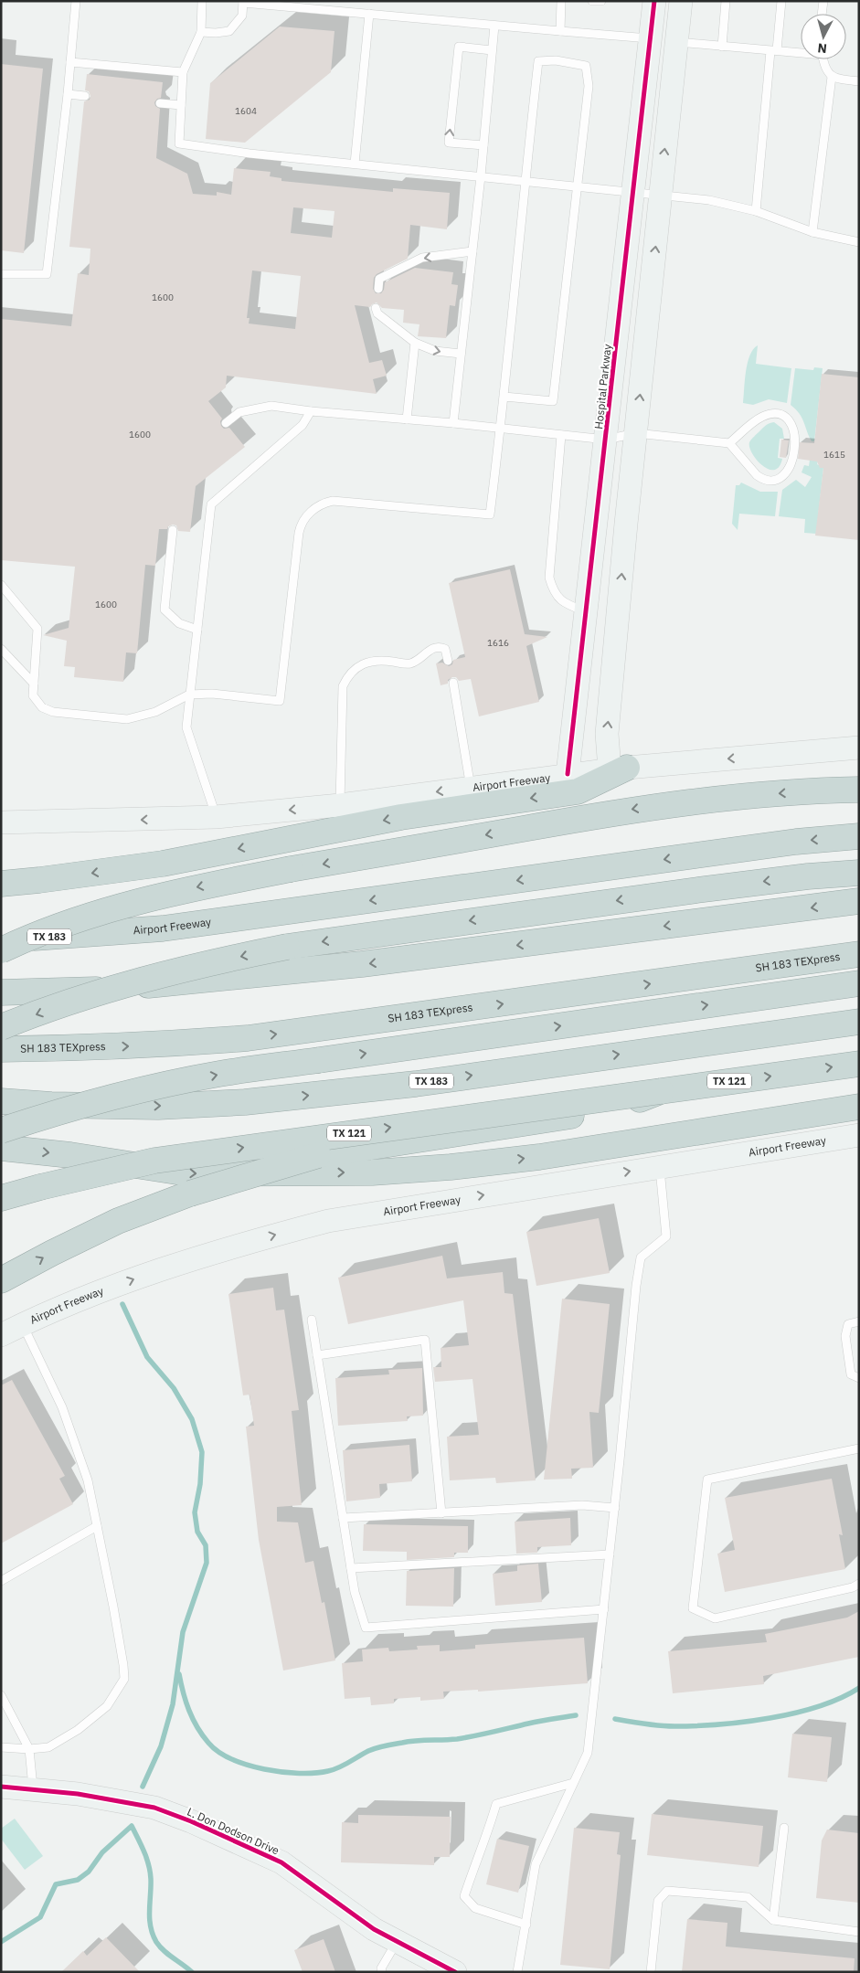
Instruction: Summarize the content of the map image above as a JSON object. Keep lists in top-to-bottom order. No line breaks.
{"streets":{"highway":["Airport Freeway","TX 183","SH 183 TEXpress","TX 121"],"street":["Hospital Parkway","L. Don Dodson Drive"]},"crossings":[["Hospital Parkway","Airport Freeway"]],"house_numbers":["1604","1600","1600","1615","1600","1616"],"north":"bottom"}
